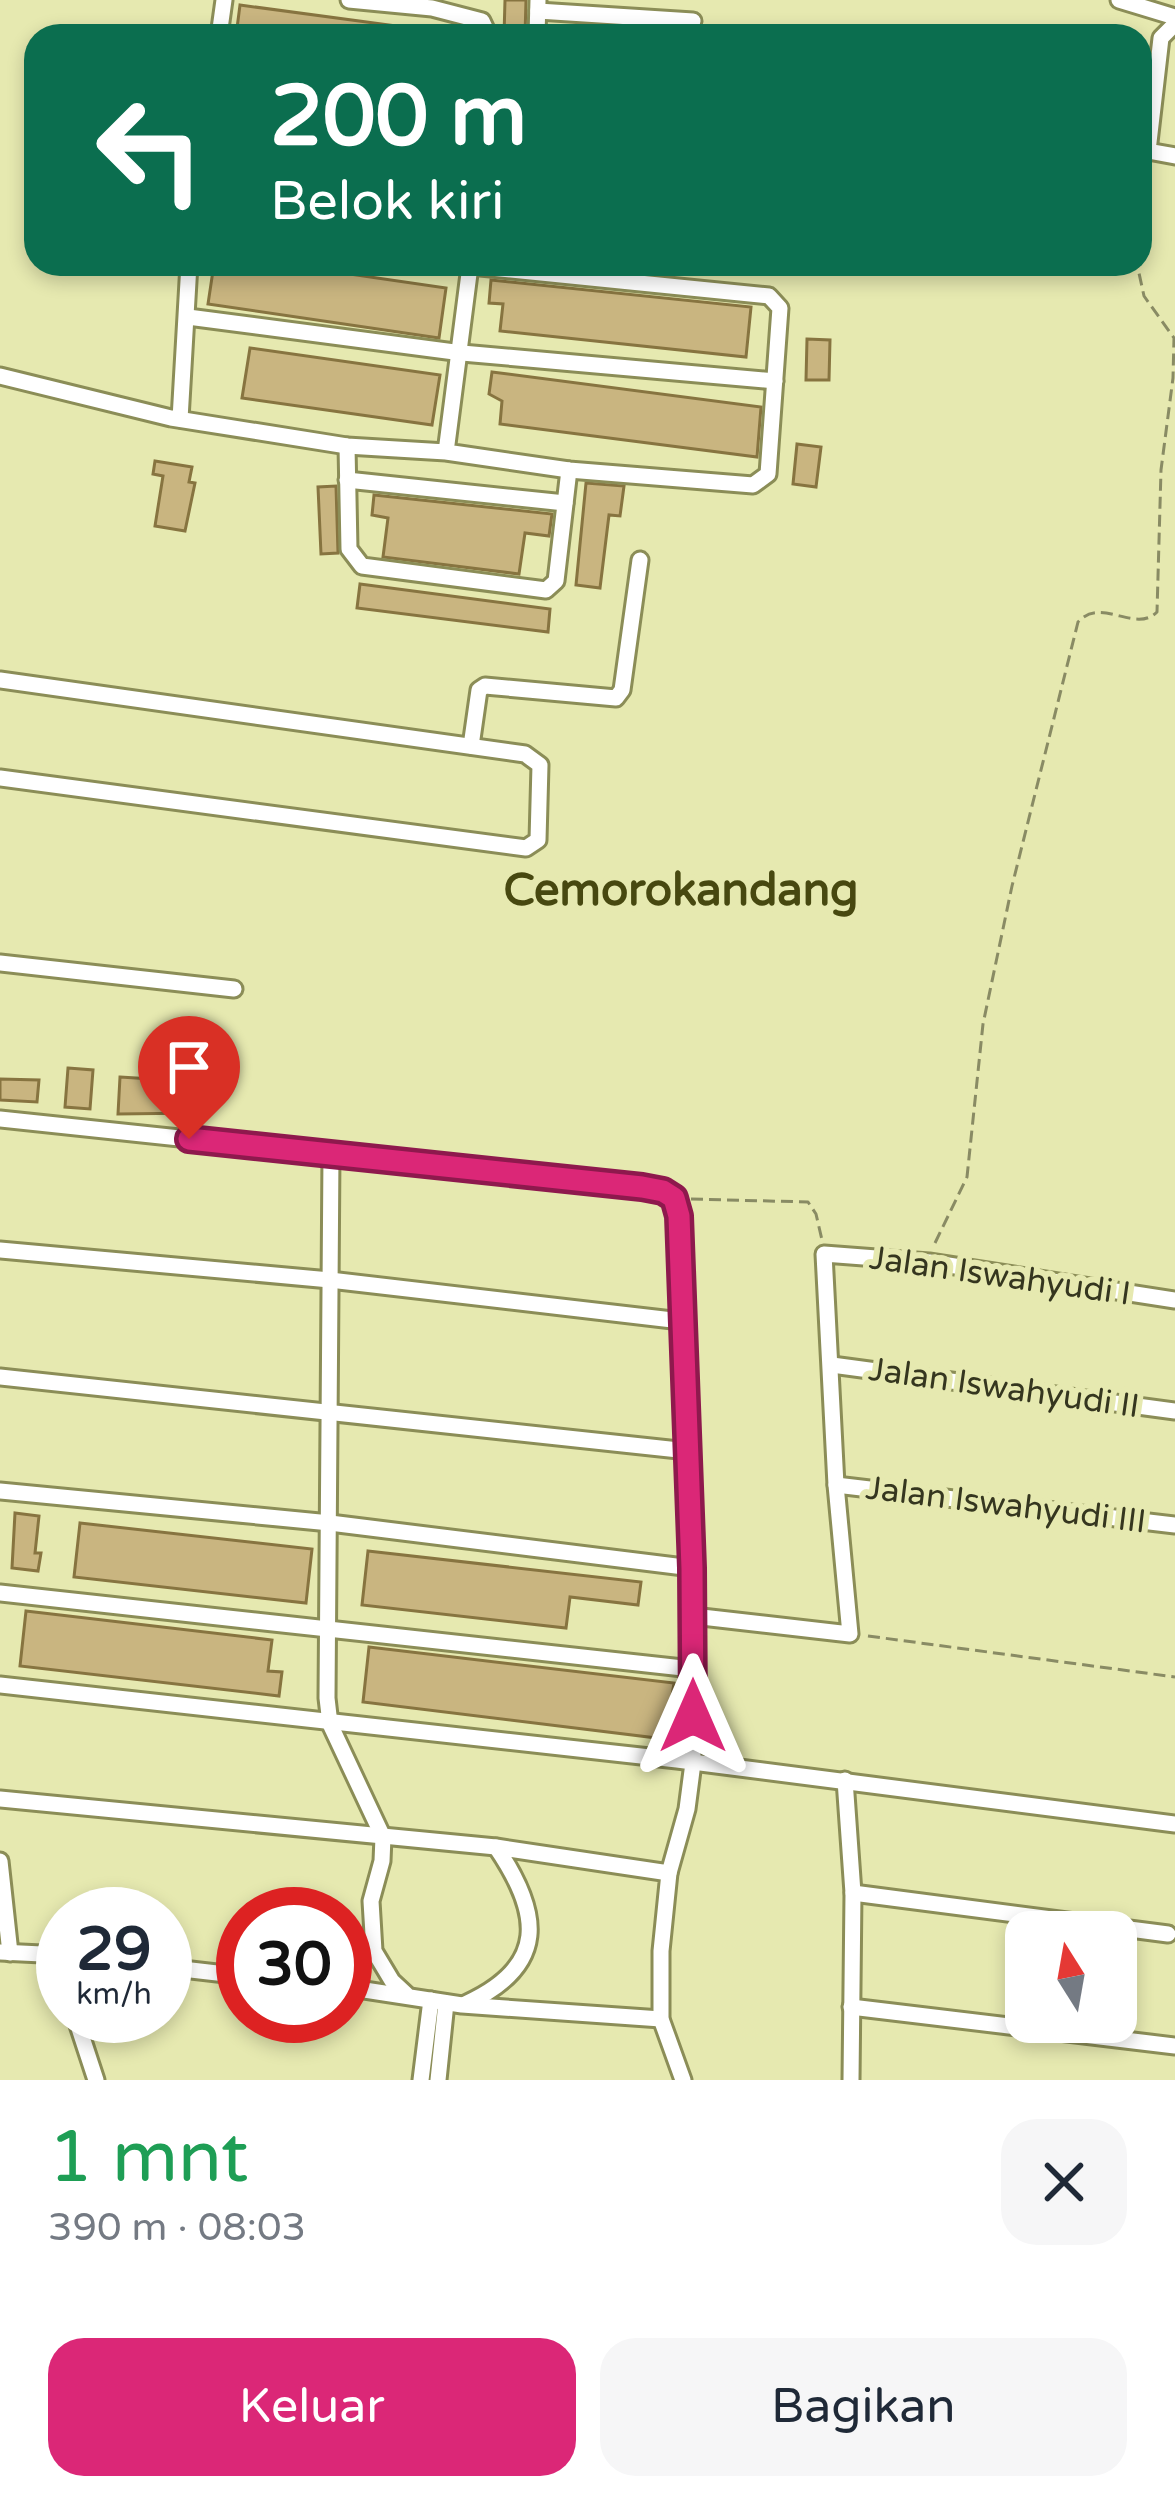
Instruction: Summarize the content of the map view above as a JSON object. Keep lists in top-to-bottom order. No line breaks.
{"streets":{"street":["Jalan Iswahyudi I","Jalan Iswahyudi II","Jalan Iswahyudi III"]},"districts":["Cemorokandang"],"north":"top","page":{"turn":["200 m","Belok kiri"],"speed":"29 km/h","limit":"30","heading":["1 mnt","390 m · 08:03"],"buttons":["Keluar","Bagikan"]}}
